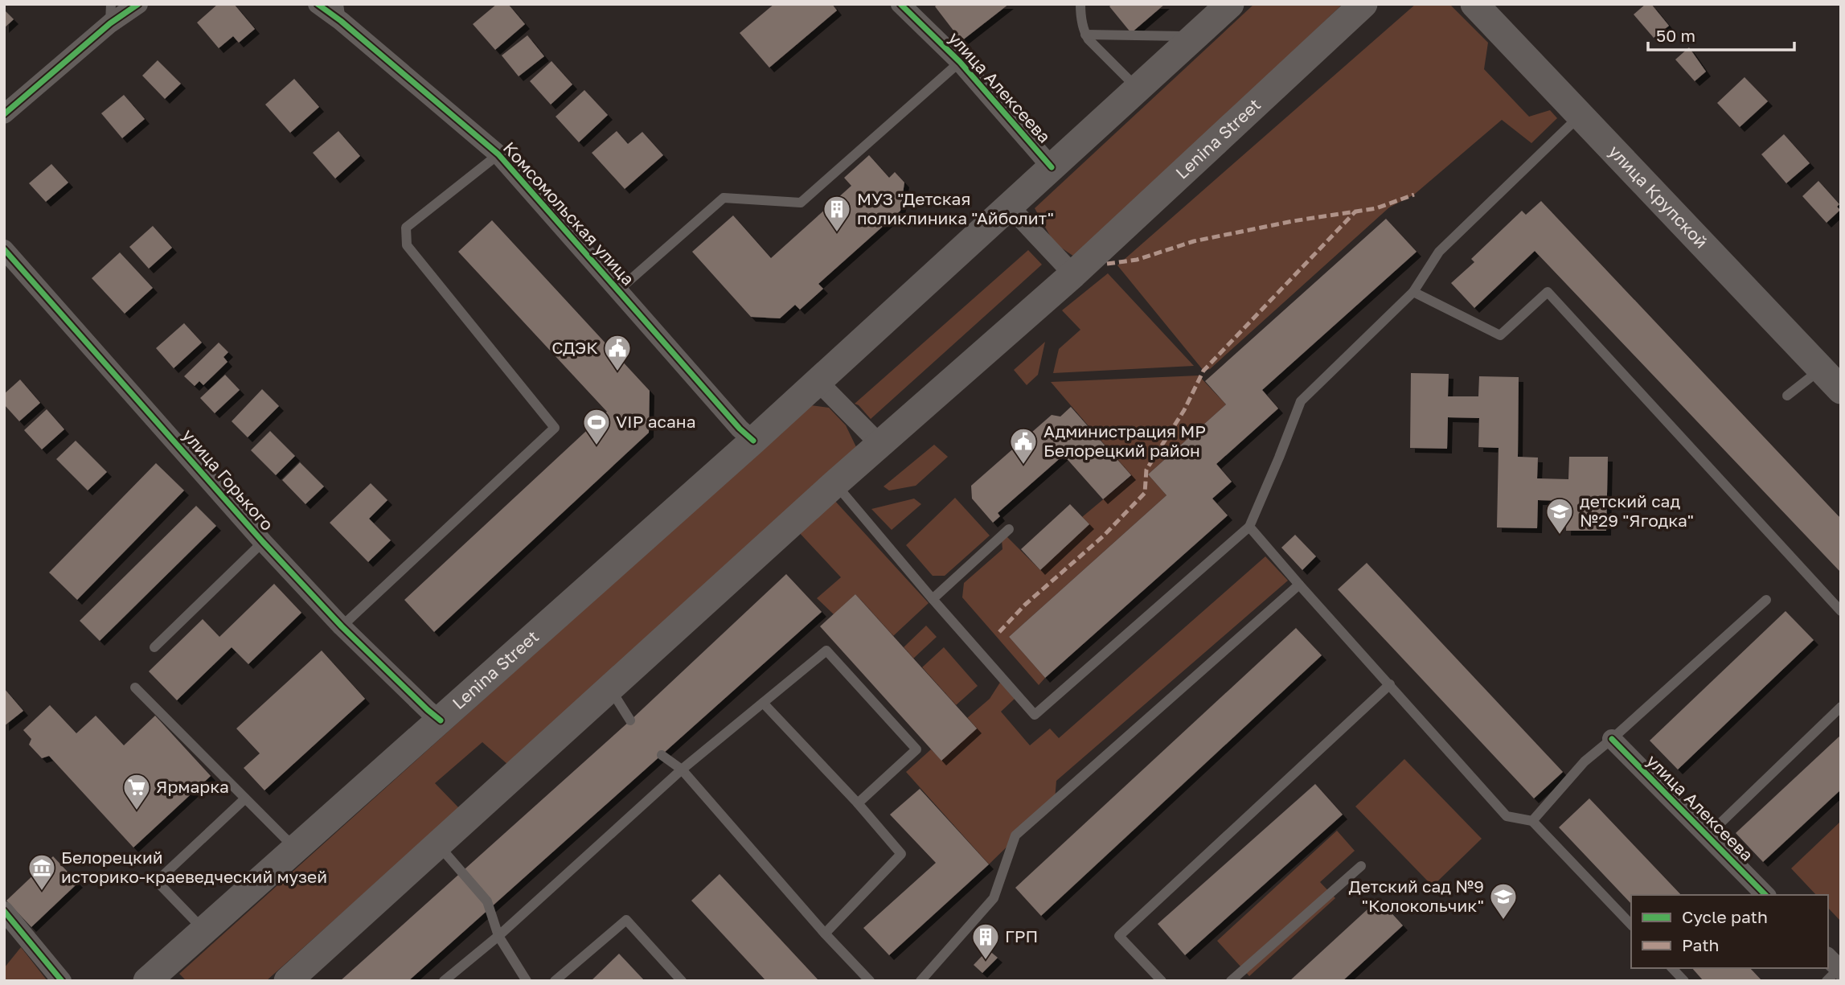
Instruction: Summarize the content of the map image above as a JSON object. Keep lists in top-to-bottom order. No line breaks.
{"streets":{"main road":["Lenina Street","улица Крупской"],"street":["улица Алексеева","Комсомольская улица","улица Горького"]},"crossings":[["улица Алексеева","Lenina Street"],["Lenina Street","Комсомольская улица"],["Lenina Street","улица Горького"]],"places":{"building":["МУЗ \"Детская поликлиника \"Айболит\"","ГРП"],"public building":["СДЭК","Администрация МР Белорецкий район"],"sports":["VIP асана"],"school or university":["детский сад №29 \"Ягодка\"","Детский сад №9 \"Колокольчик\""],"supermarket":["Ярмарка"],"museum":["Белорецкий историко-краеведческий музей"]},"legend":["Cycle path","Path"],"scale_bar":"50 m"}
